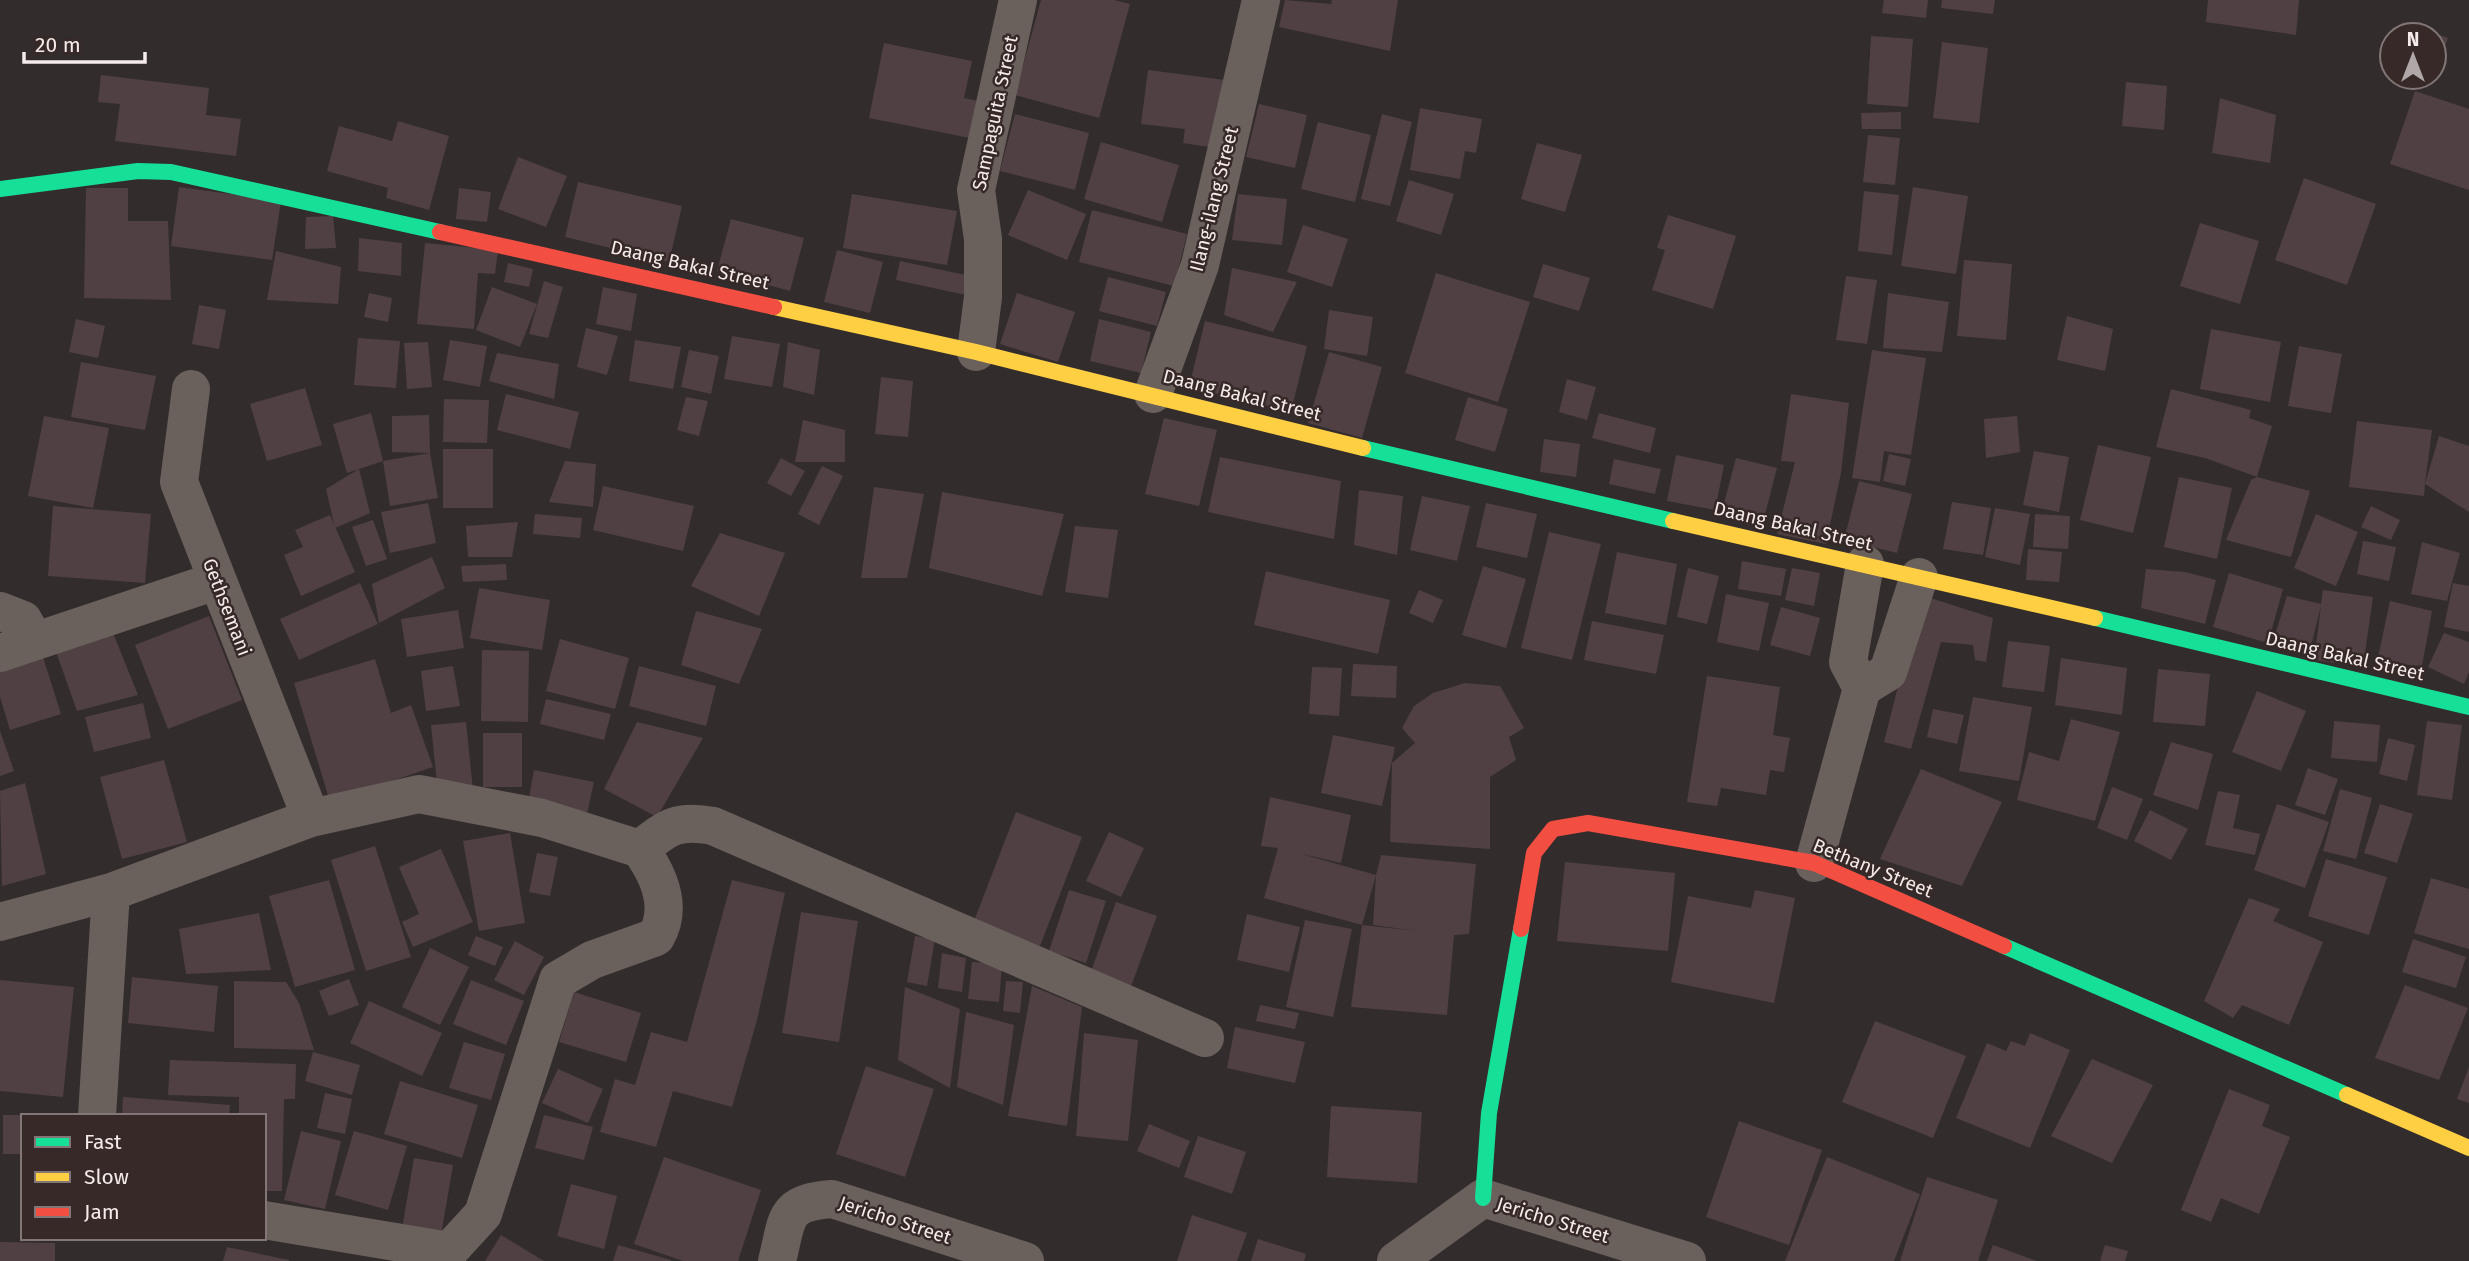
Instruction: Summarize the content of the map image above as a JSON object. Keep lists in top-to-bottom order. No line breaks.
{"streets":{"street":["Sampaguita Street","Ilang-ilang Street","Daang Bakal Street","Gethsemani","Bethany Street","Jericho Street"]},"crossings":[["Sampaguita Street","Daang Bakal Street"],["Ilang-ilang Street","Daang Bakal Street"],["Bethany Street","Jericho Street"]],"legend":["Fast","Slow","Jam"],"scale_bar":"20 m","north":"top"}
